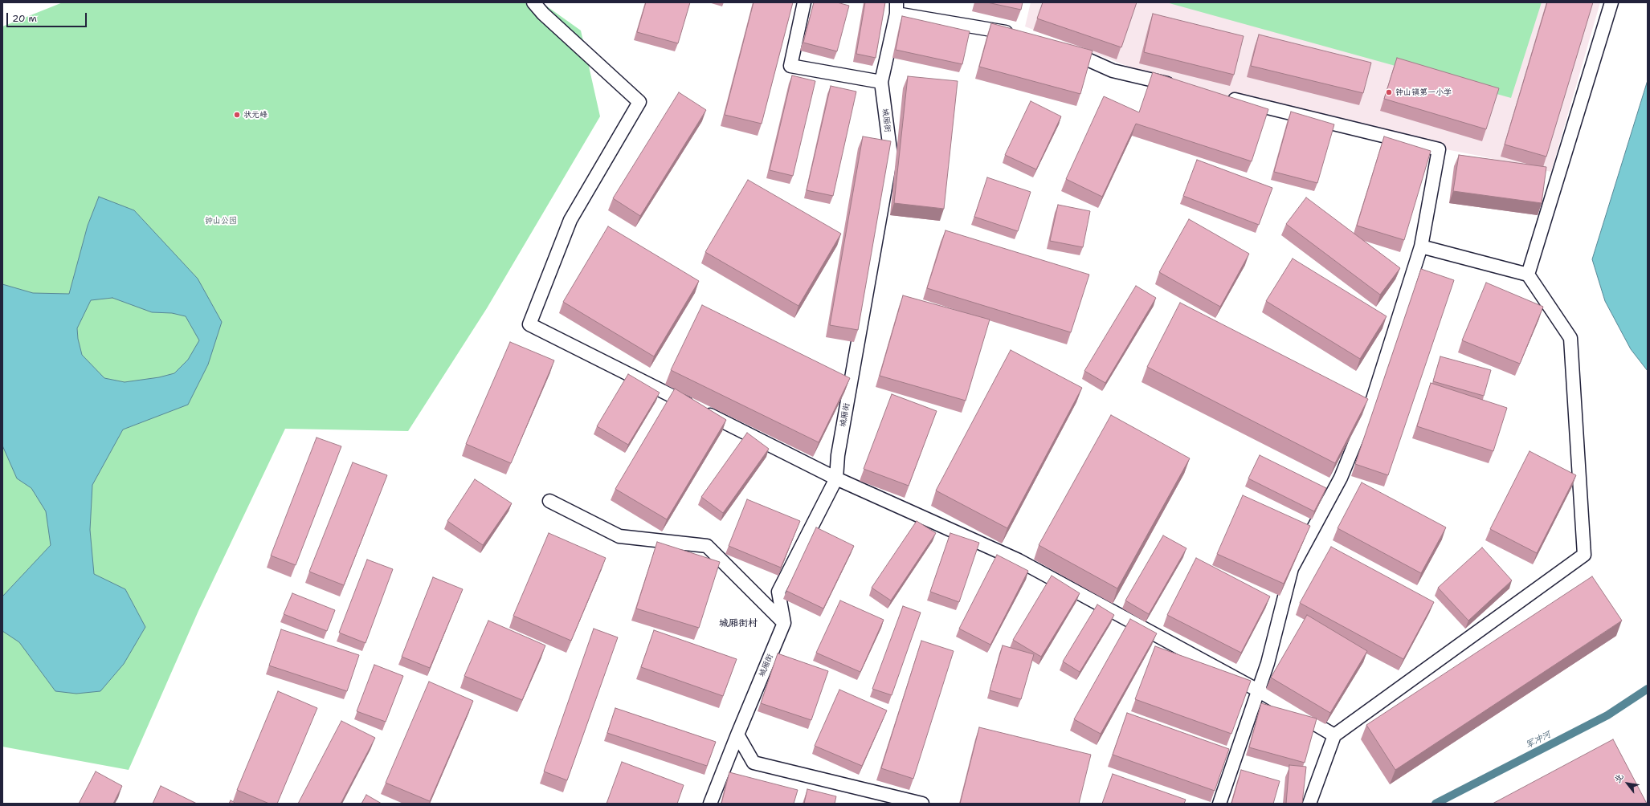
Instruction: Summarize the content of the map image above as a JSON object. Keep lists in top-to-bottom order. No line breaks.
{"streets":{"lane":["城厢街"]},"districts":["城厢街村"],"water":["军冲河"],"parks":["钟山公园"],"places":["钟山镇第一小学","状元峰"],"scale_bar":"20 m","north":"top left"}
